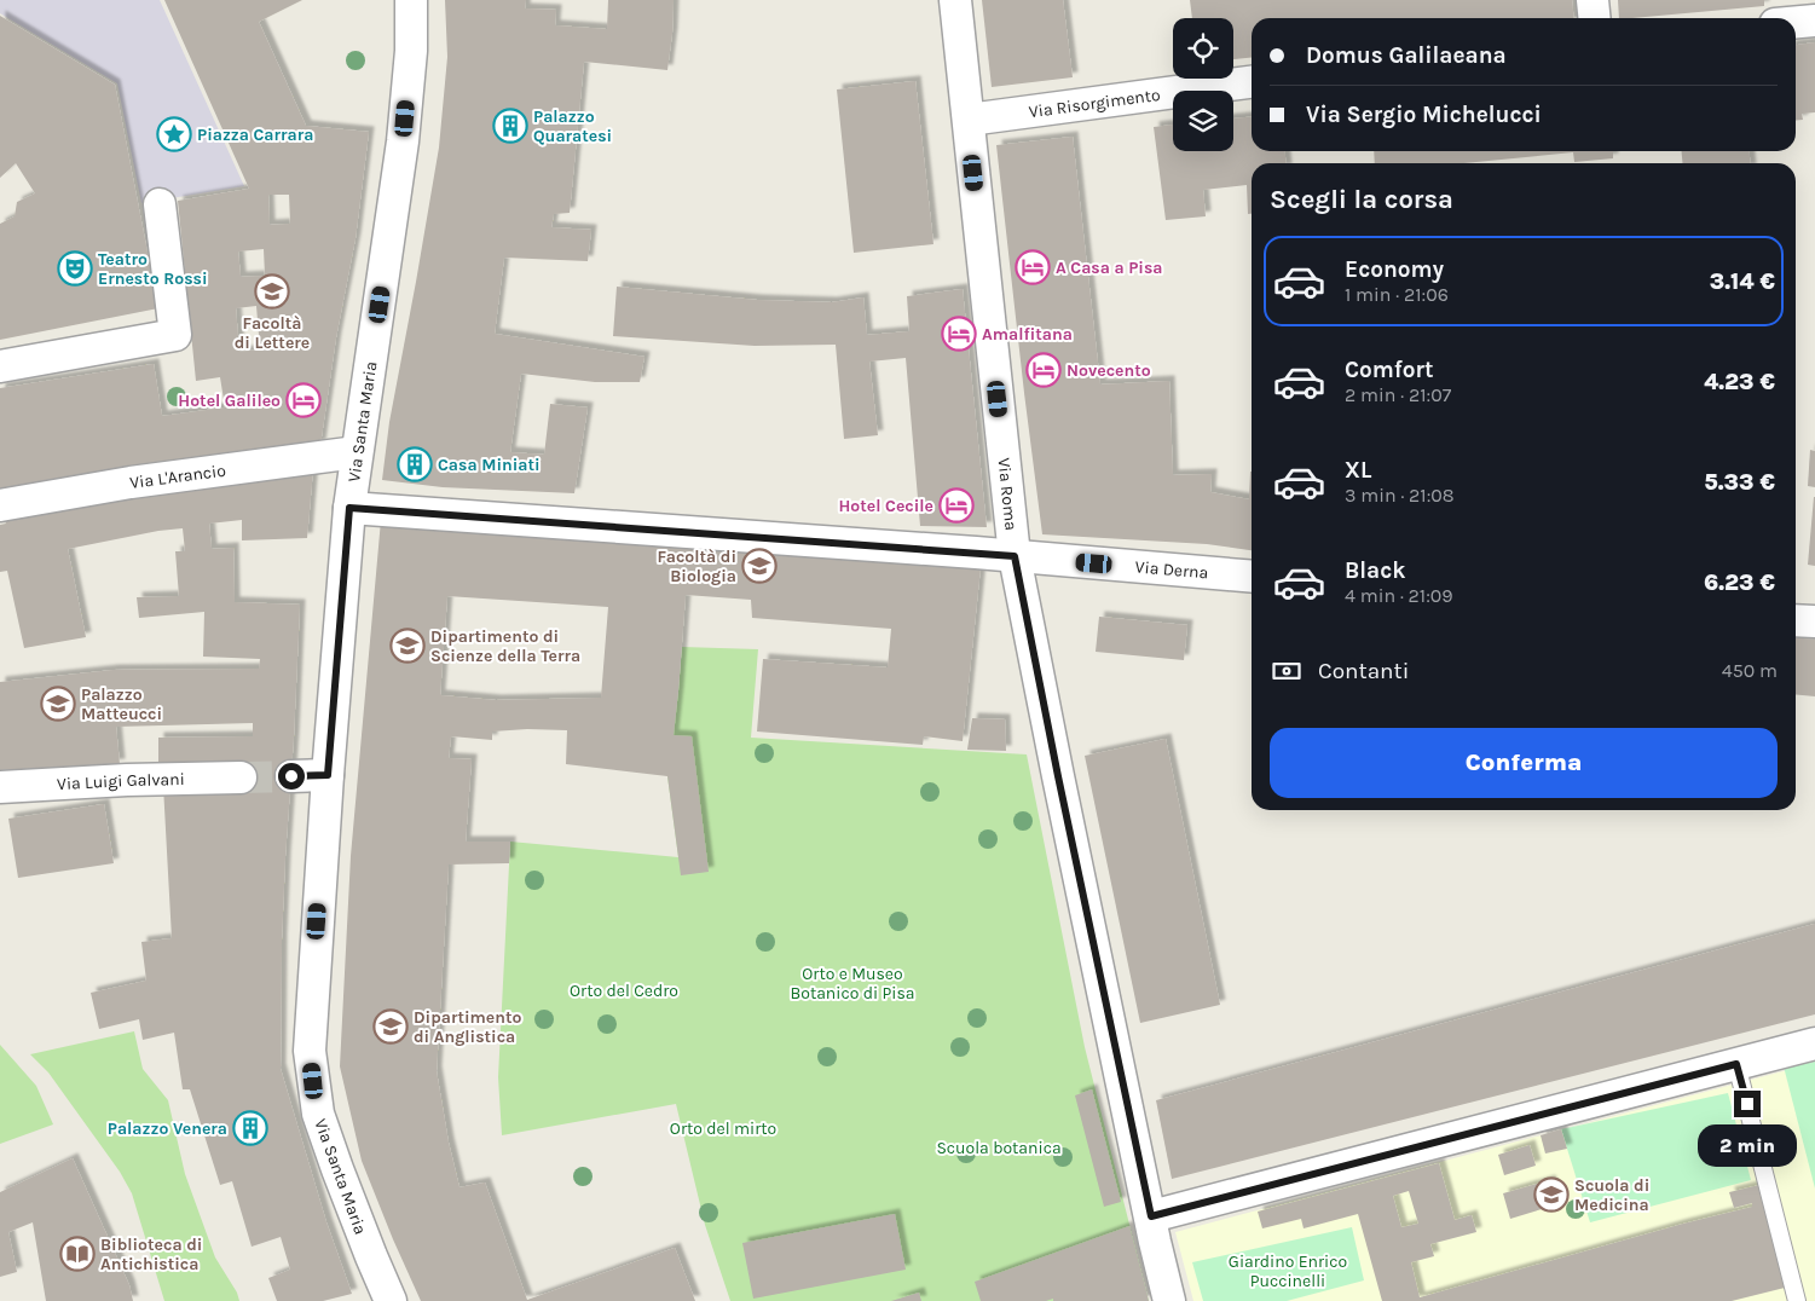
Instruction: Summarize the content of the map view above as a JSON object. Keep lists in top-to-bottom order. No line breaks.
{"streets":{"street":["Via Risorgimento","Via Santa Maria","Via L'Arancio","Via Roma","Via Derna","Via Luigi Galvani"]},"crossings":[["Via Risorgimento","Via Roma"],["Via Santa Maria","Via L'Arancio"],["Via Santa Maria","Via Derna"],["Via Roma","Via Derna"]],"parks":["Orto e Museo Botanico di Pisa","Orto del Cedro","Orto del mirto","Scuola botanica","Giardino Enrico Puccinelli"],"places":{"building":["Palazzo Quaratesi","Casa Miniati","Palazzo Venera"],"place":["Piazza Carrara"],"hotel":["A Casa a Pisa","Amalfitana","Novecento","Hotel Galileo","Hotel Cecile"],"theatre":["Teatro Ernesto Rossi"],"school or university":["Facoltà di Lettere","Facoltà di Biologia","Dipartimento di Scienze della Terra","Palazzo Matteucci","Dipartimento di Anglistica","Scuola di Medicina"],"library":["Biblioteca di Antichistica"]},"page":{"banner":["Domus Galilaeana","Via Sergio Michelucci"],"heading":"Scegli la corsa","list":[{"name":"Economy","note":"1 min · 21:06","value":"3.14 €"},{"name":"Comfort","note":"2 min · 21:07","value":"4.23 €"},{"name":"XL","note":"3 min · 21:08","value":"5.33 €"},{"name":"Black","note":"4 min · 21:09","value":"6.23 €"}],"pay":["Contanti","450 m"],"buttons":"Conferma","bubble":"2 min"}}
